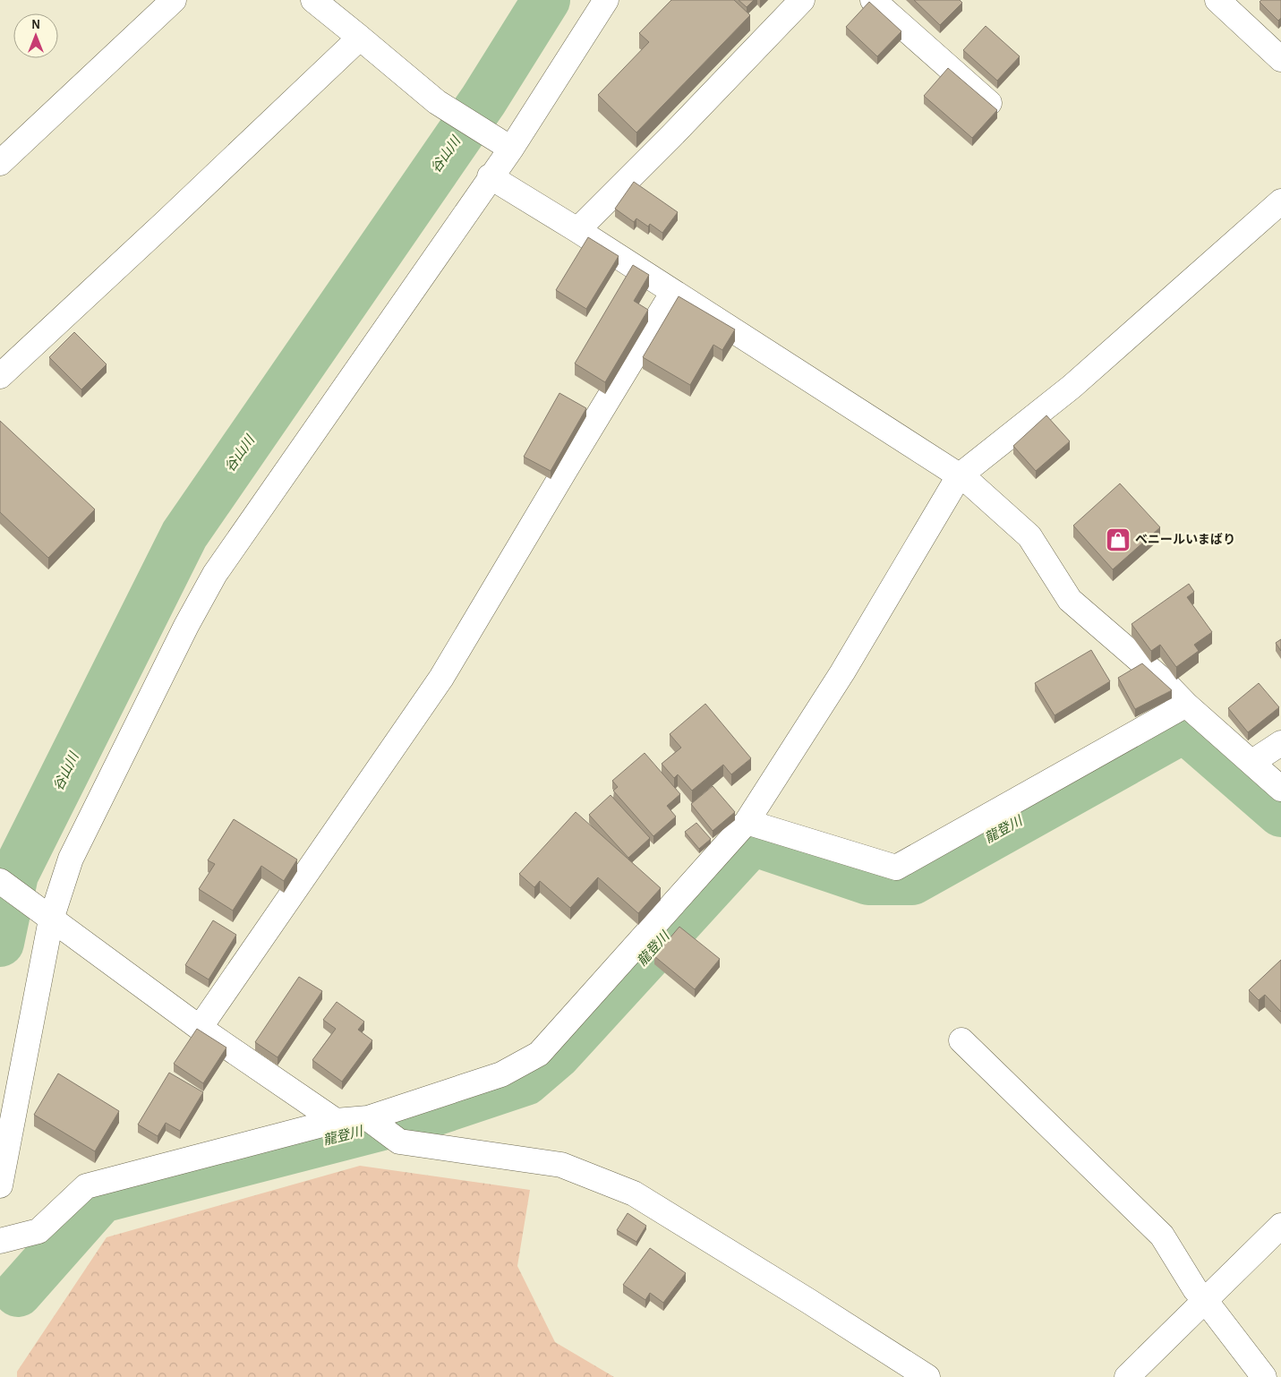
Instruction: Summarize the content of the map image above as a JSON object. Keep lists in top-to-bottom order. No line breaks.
{"water":["谷山川","龍登川"],"places":{"shop":["べニールいまばり"]},"north":"top"}
